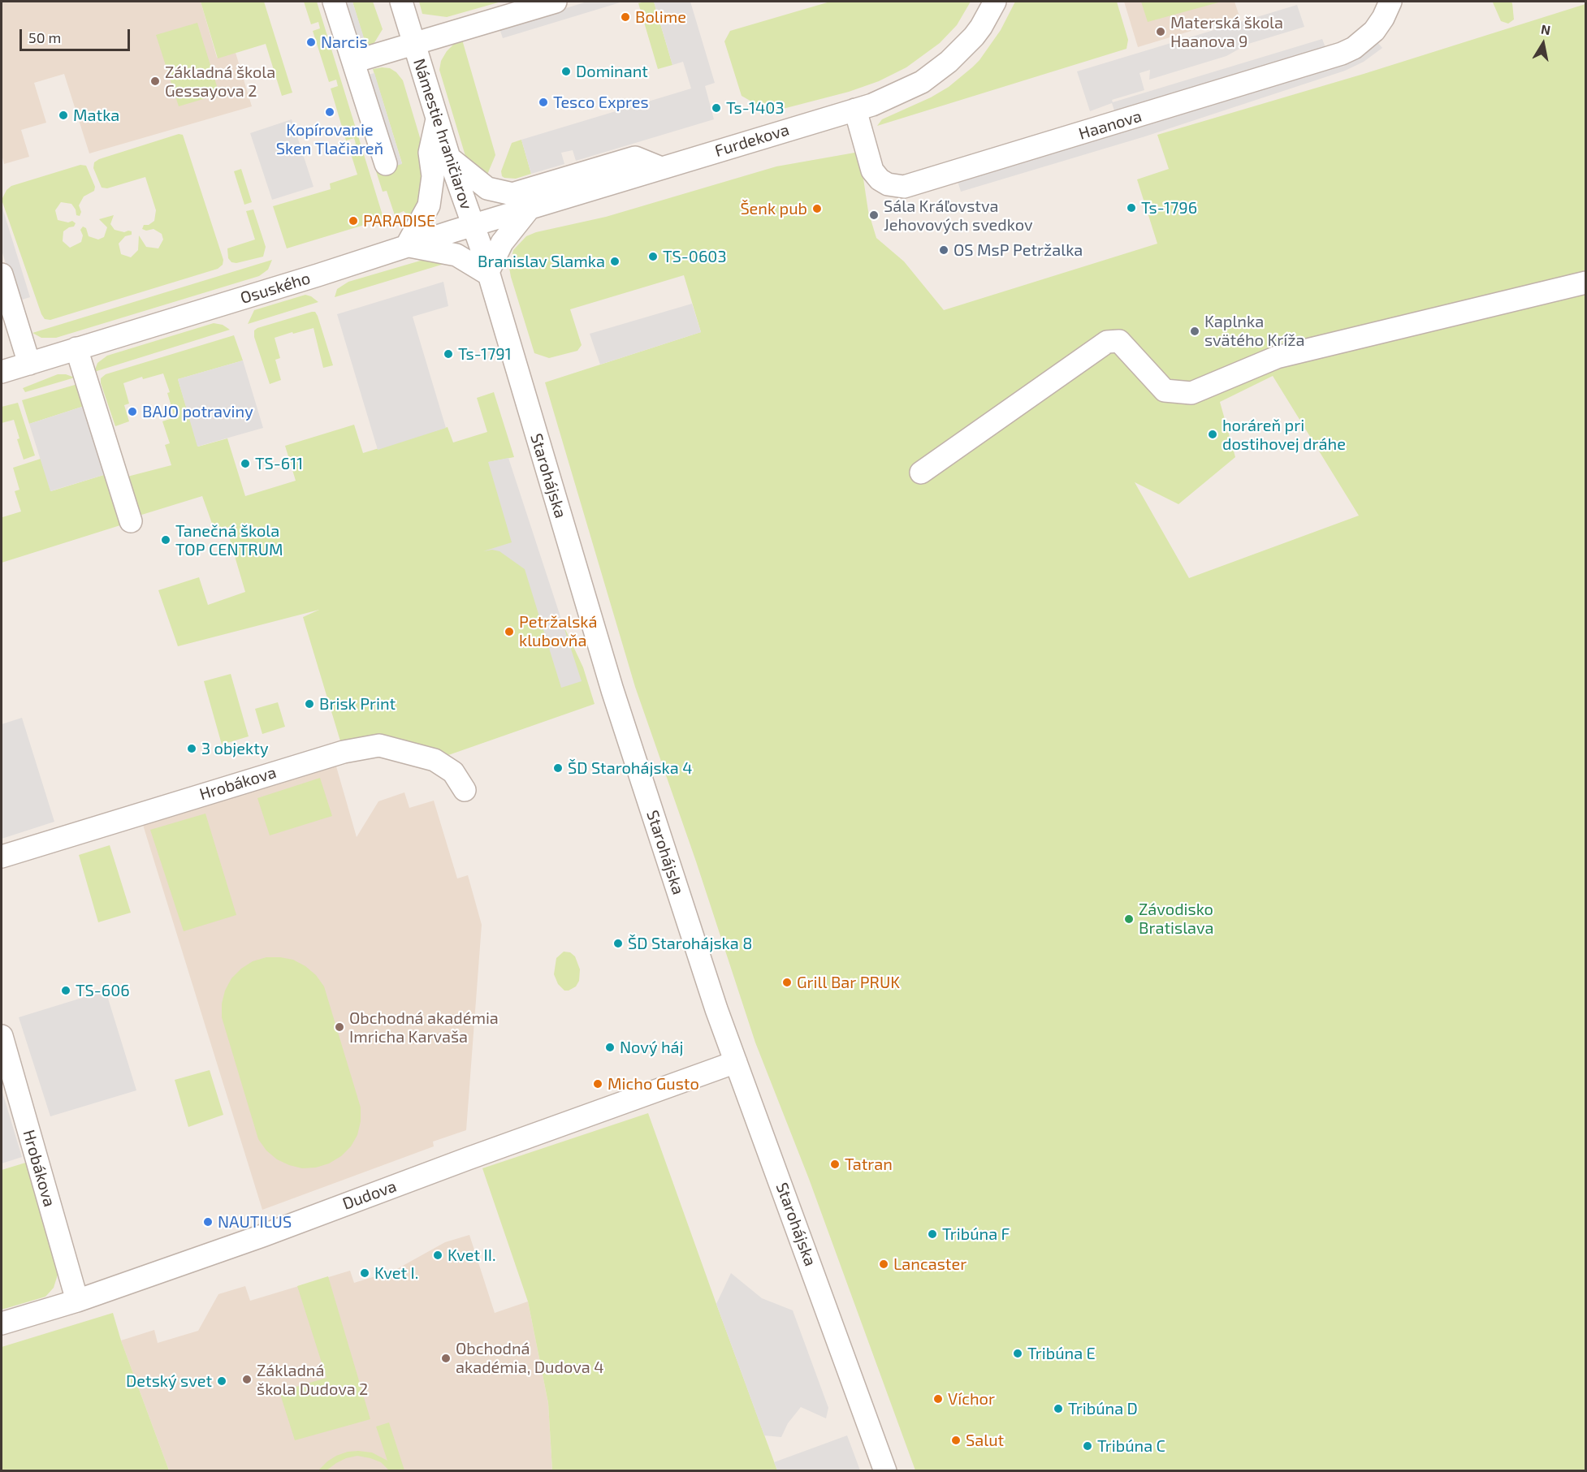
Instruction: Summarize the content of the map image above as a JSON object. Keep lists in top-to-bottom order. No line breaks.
{"streets":{"street":["Haanova","Námestie hraničiarov","Furdekova","Osuského","Starohájska","Hrobákova","Dudova"]},"crossings":[["Haanova","Furdekova"],["Námestie hraničiarov","Furdekova"],["Námestie hraničiarov","Osuského"],["Námestie hraničiarov","Starohájska"],["Furdekova","Osuského"],["Furdekova","Starohájska"],["Osuského","Starohájska"],["Starohájska","Dudova"],["Hrobákova","Dudova"]],"places":["Bolime","Materská škola Haanova 9","Narcis","Dominant","Základná škola Gessayova 2","Tesco Expres","Ts-1403","Kopírovanie Sken Tlačiareň","Matka","Ts-1796","Šenk pub","Sála Kráľovstva Jehovových svedkov","PARADISE","OS MsP Petržalka","TS-0603","Branislav Slamka","Kaplnka svätého Kríža","Ts-1791","BAJO potraviny","horáreň pri dostihovej dráhe","TS-611","Tanečná škola TOP CENTRUM","Petržalská klubovňa","Brisk Print","3 objekty","ŠD Starohájska 4","Závodisko Bratislava","ŠD Starohájska 8","Grill Bar PRUK","TS-606","Obchodná akadémia Imricha Karvaša","Nový háj","Micho Gusto","Tatran","NAUTILUS","Tribúna F","Kvet II.","Lancaster","Kvet I.","Tribúna E","Obchodná akadémia, Dudova 4","Základná škola Dudova 2","Detský svet","Víchor","Tribúna D","Salut","Tribúna C"],"scale_bar":"50 m","north":"top"}
